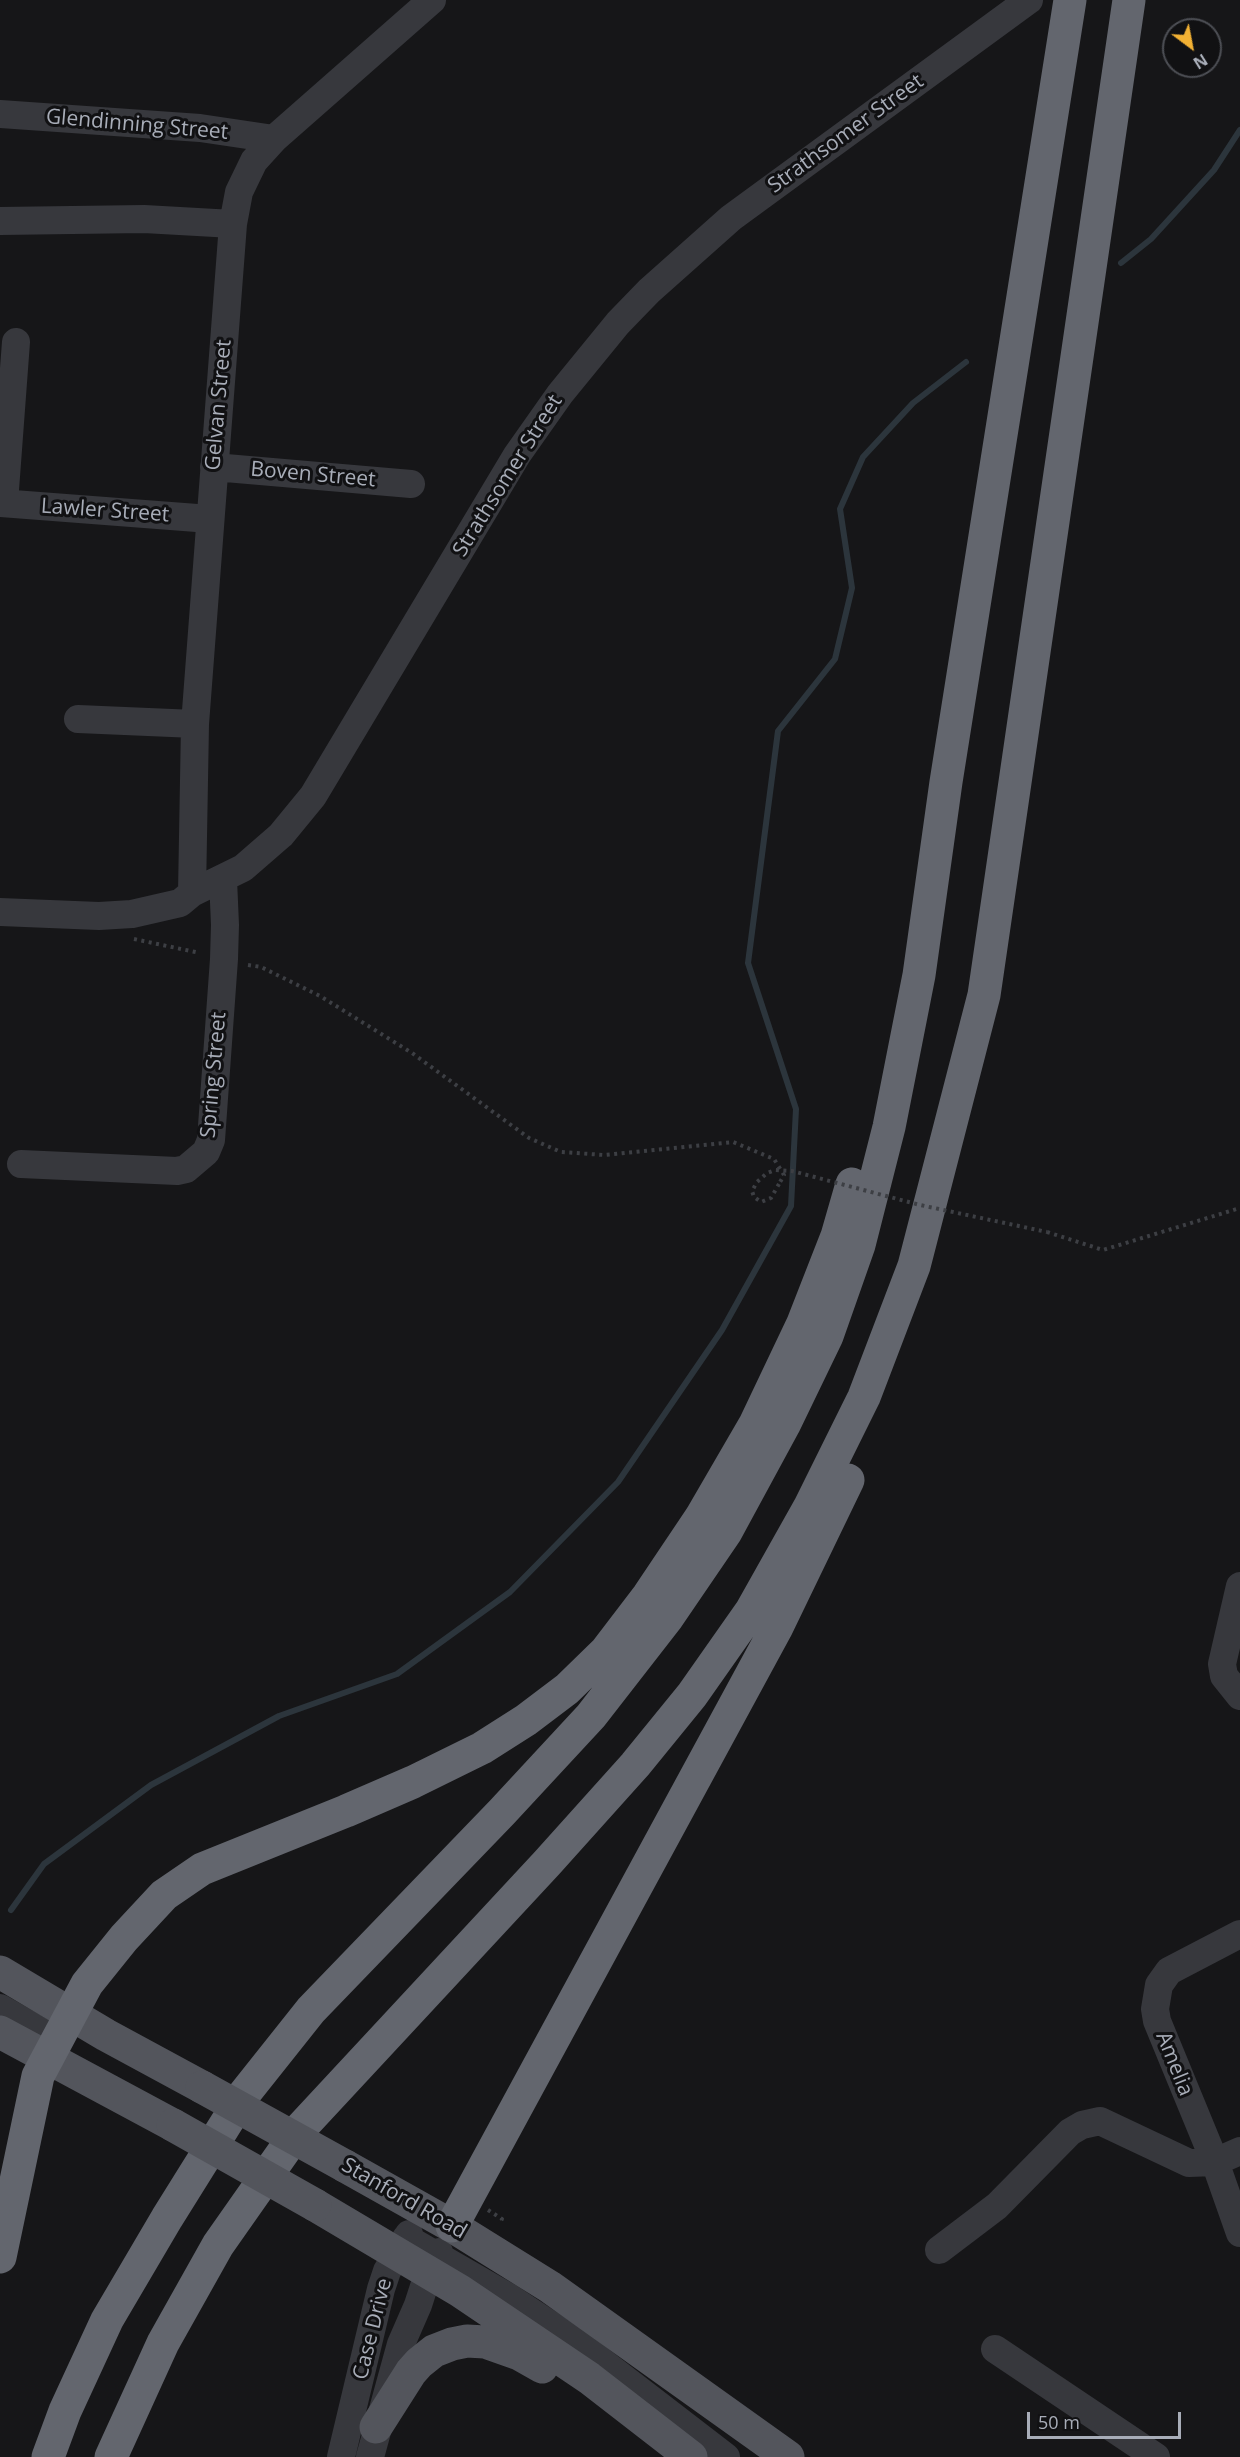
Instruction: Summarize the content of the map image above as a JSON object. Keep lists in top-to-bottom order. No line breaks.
{"streets":{"main road":["Stanford Road"],"street":["Glendinning Street","Strathsomer Street","Gelvan Street","Boven Street","Lawler Street","Spring Street","Amelia","Case Drive"]},"crossings":[["Glendinning Street","Gelvan Street"],["Strathsomer Street","Gelvan Street"],["Strathsomer Street","Spring Street"],["Gelvan Street","Boven Street"],["Gelvan Street","Lawler Street"],["Stanford Road","Case Drive"]],"scale_bar":"50 m","north":"bottom right"}
